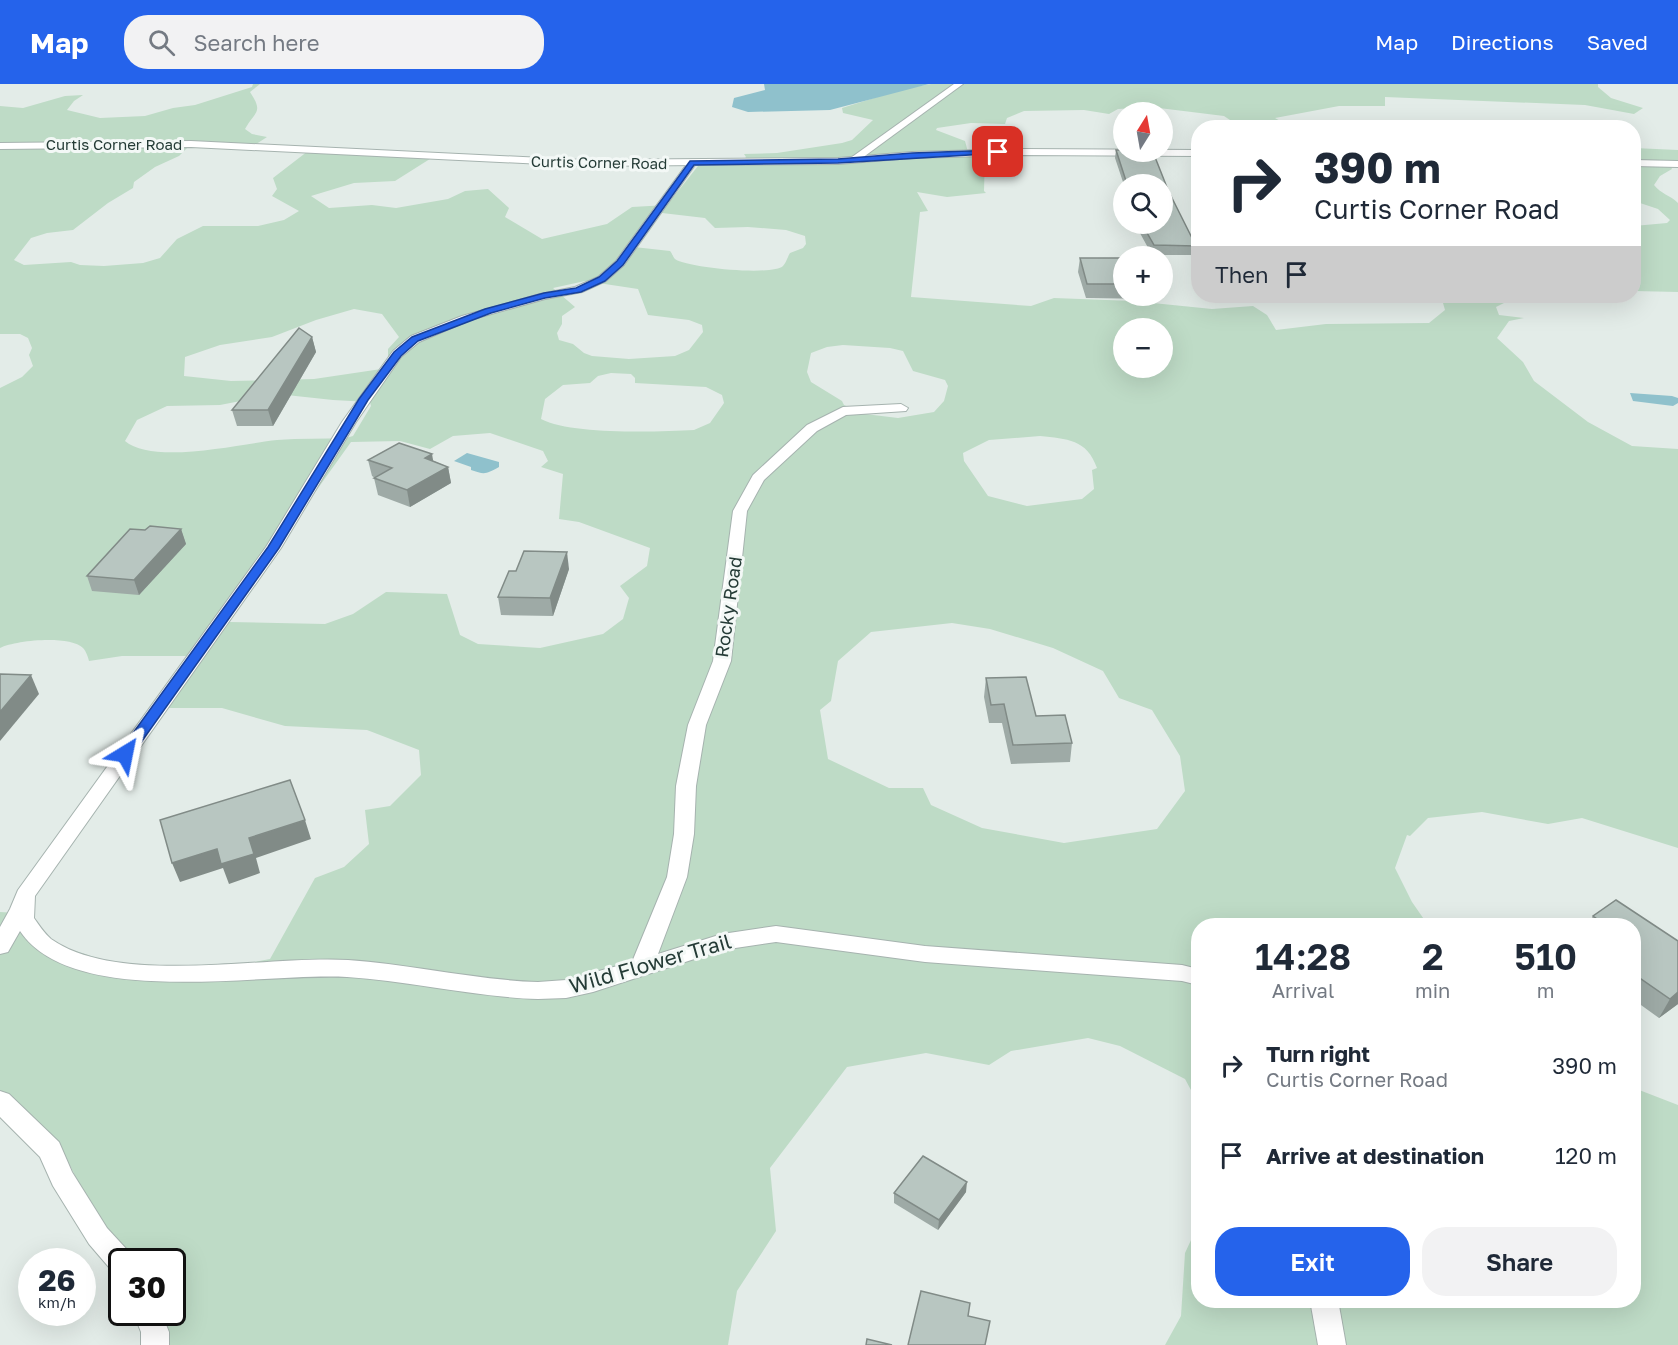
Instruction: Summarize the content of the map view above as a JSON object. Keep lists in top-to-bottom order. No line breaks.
{"streets":{"street":["Curtis Corner Road","Rocky Road","Wild Flower Trail"]},"crossings":[["Rocky Road","Wild Flower Trail"]],"north":"top","page":{"header":"Map","search":"Search here","nav":["Map","Directions","Saved"],"map_buttons":["+","−"],"turn":["390 m","Curtis Corner Road"],"then":"Then","eta":["14:28","Arrival","2","min","510","m"],"list":[{"name":"Turn right","note":"Curtis Corner Road","value":"390 m"},{"name":"Arrive at destination","value":"120 m"}],"buttons":["Exit","Share"],"speed":"26 km/h","limit":"30"}}
